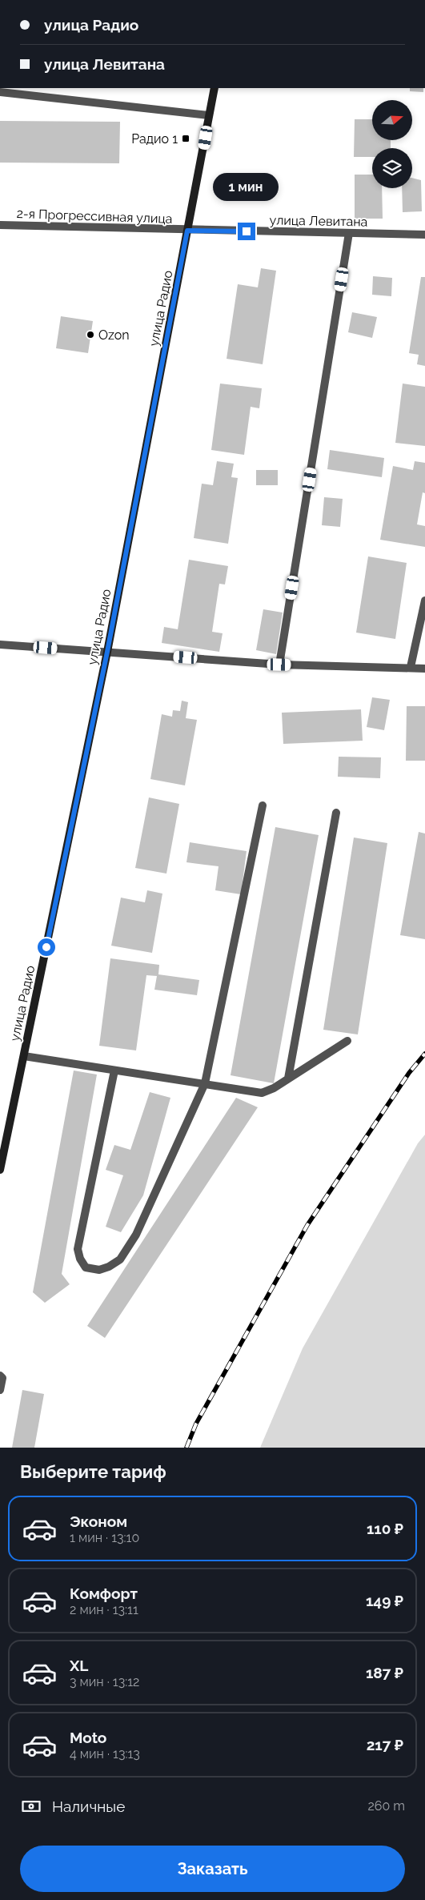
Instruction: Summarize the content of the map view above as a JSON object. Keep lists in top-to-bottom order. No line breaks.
{"streets":{"main road":["улица Радио"],"street":["2-я Прогрессивная улица","улица Левитана"]},"crossings":[["2-я Прогрессивная улица","улица Левитана"],["2-я Прогрессивная улица","улица Радио"],["улица Левитана","улица Радио"]],"places":{"transit":["Радио 1"],"other":["Ozon"]},"north":"right","page":{"banner":["улица Радио","улица Левитана"],"bubble":"1 мин","heading":"Выберите тариф","list":[{"name":"Эконом","note":"1 мин · 13:10","value":"110 ₽"},{"name":"Комфорт","note":"2 мин · 13:11","value":"149 ₽"},{"name":"XL","note":"3 мин · 13:12","value":"187 ₽"},{"name":"Moto","note":"4 мин · 13:13","value":"217 ₽"}],"pay":["Наличные","260 m"],"buttons":"Заказать"}}
